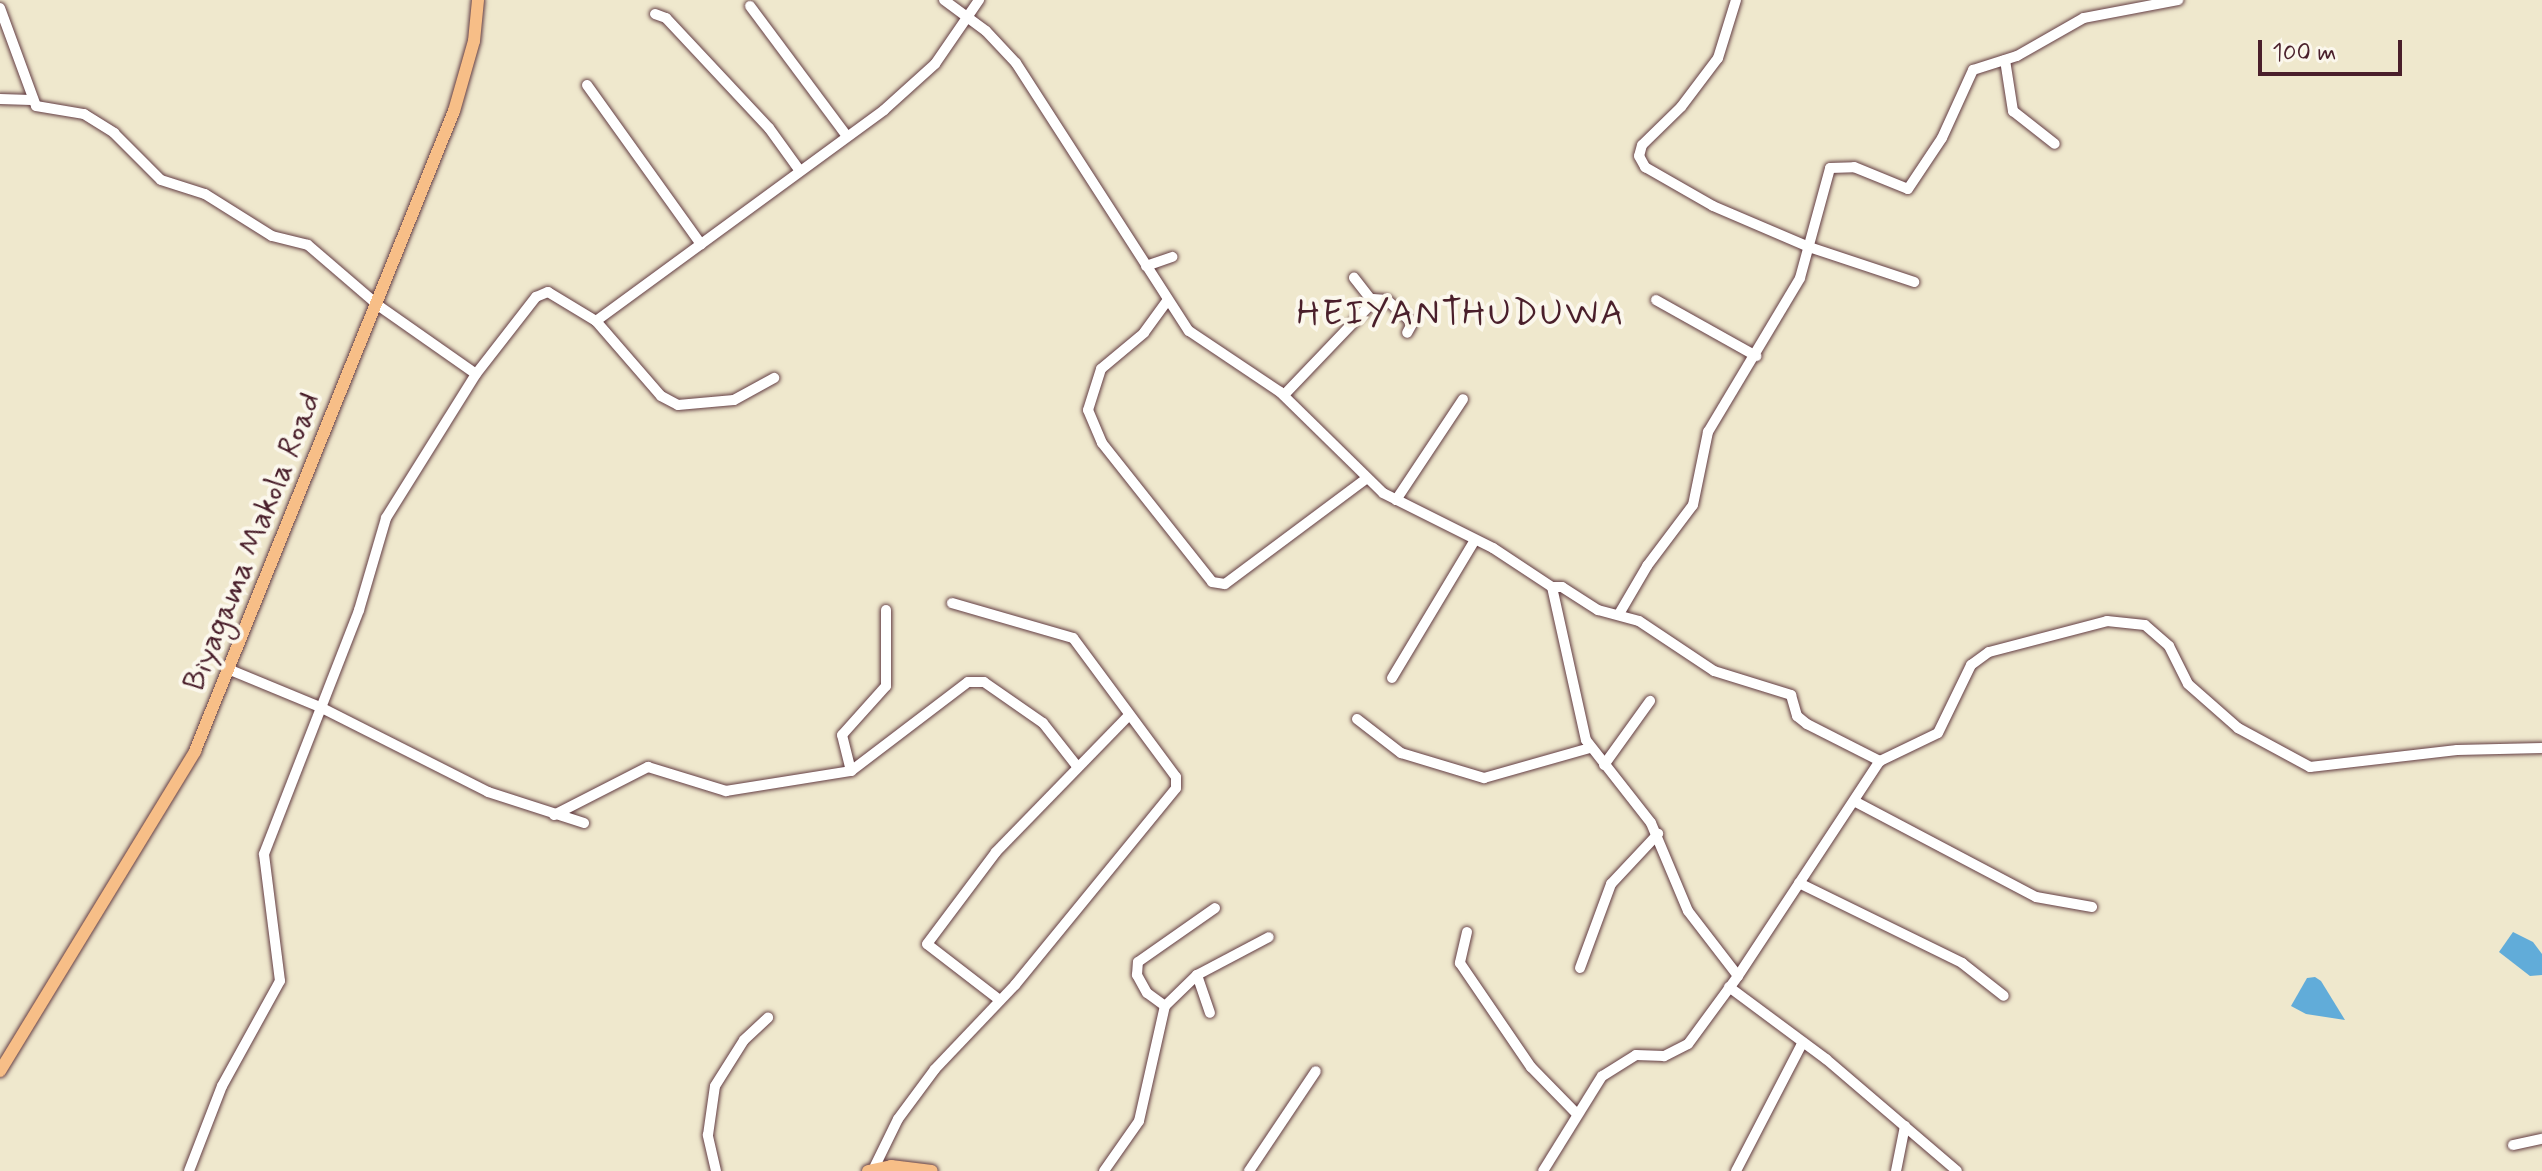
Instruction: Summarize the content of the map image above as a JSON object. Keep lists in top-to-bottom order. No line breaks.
{"streets":{"main road":["Biyagama Makola Road"]},"districts":["HEIYANTHUDUWA"],"scale_bar":"100 m"}
